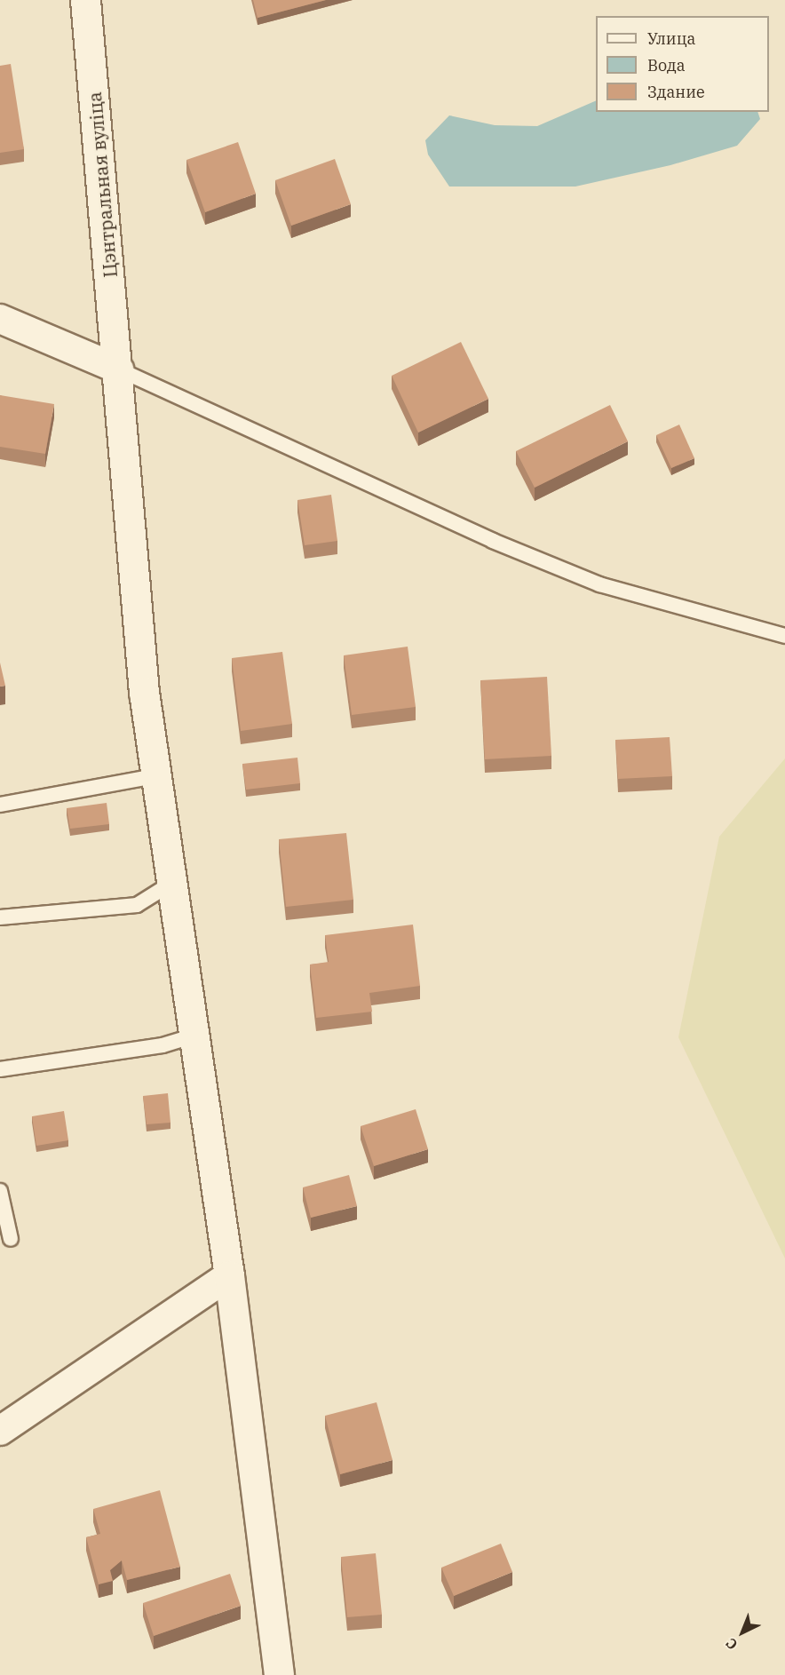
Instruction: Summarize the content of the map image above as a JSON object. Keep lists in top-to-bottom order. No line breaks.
{"streets":{"street":["Цэнтральная вуліца"]},"legend":["Улица","Вода","Здание"],"north":"bottom left"}
